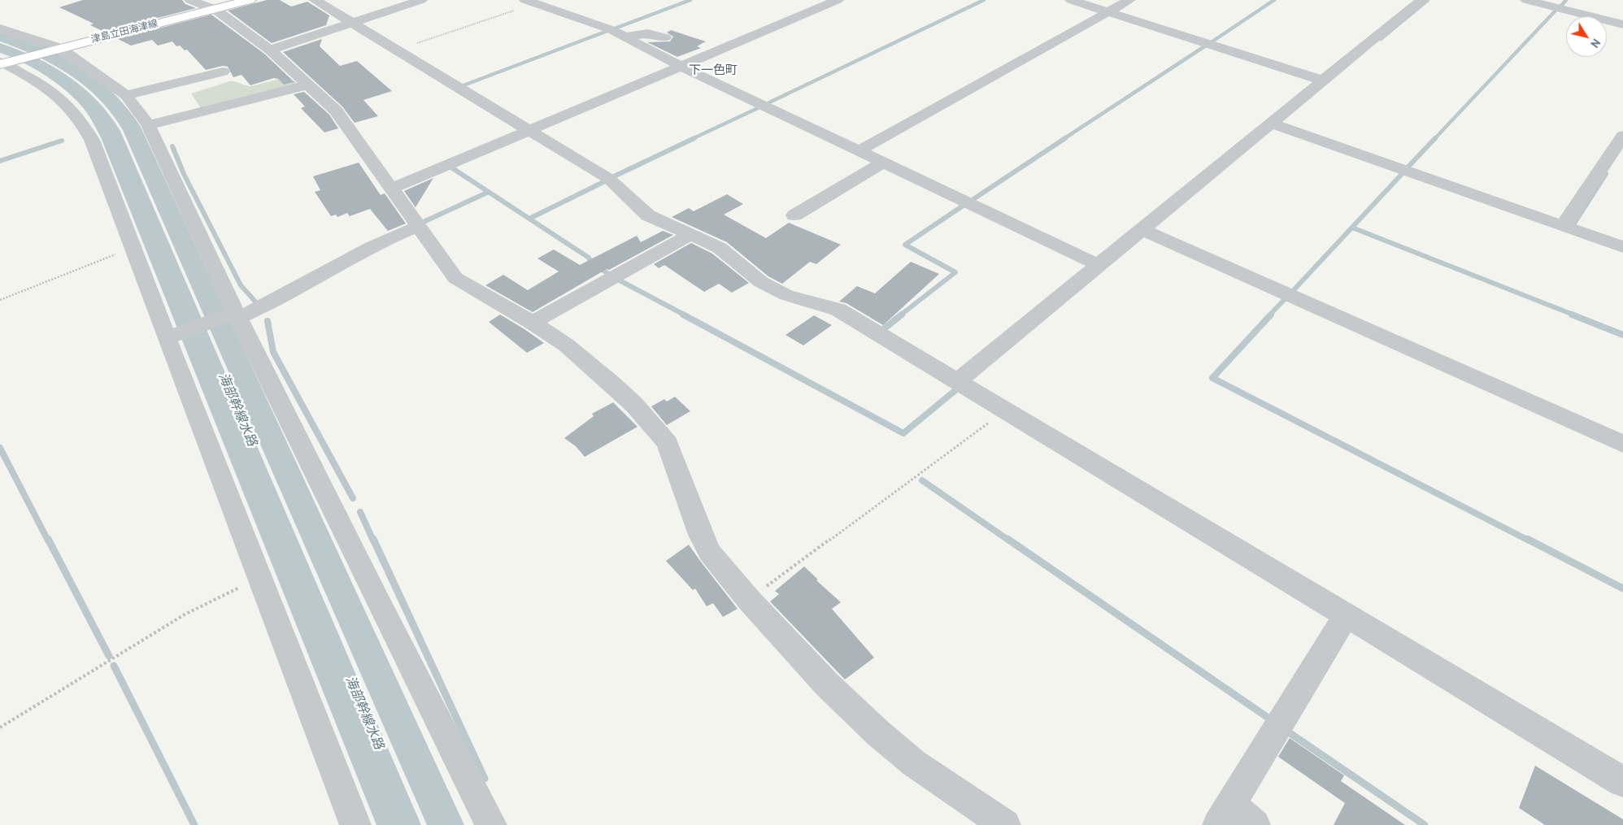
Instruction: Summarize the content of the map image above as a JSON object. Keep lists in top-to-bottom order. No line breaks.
{"streets":{"main road":["津島立田海津線"]},"districts":["下一色町"],"water":["海部幹線水路"],"north":"bottom right"}
